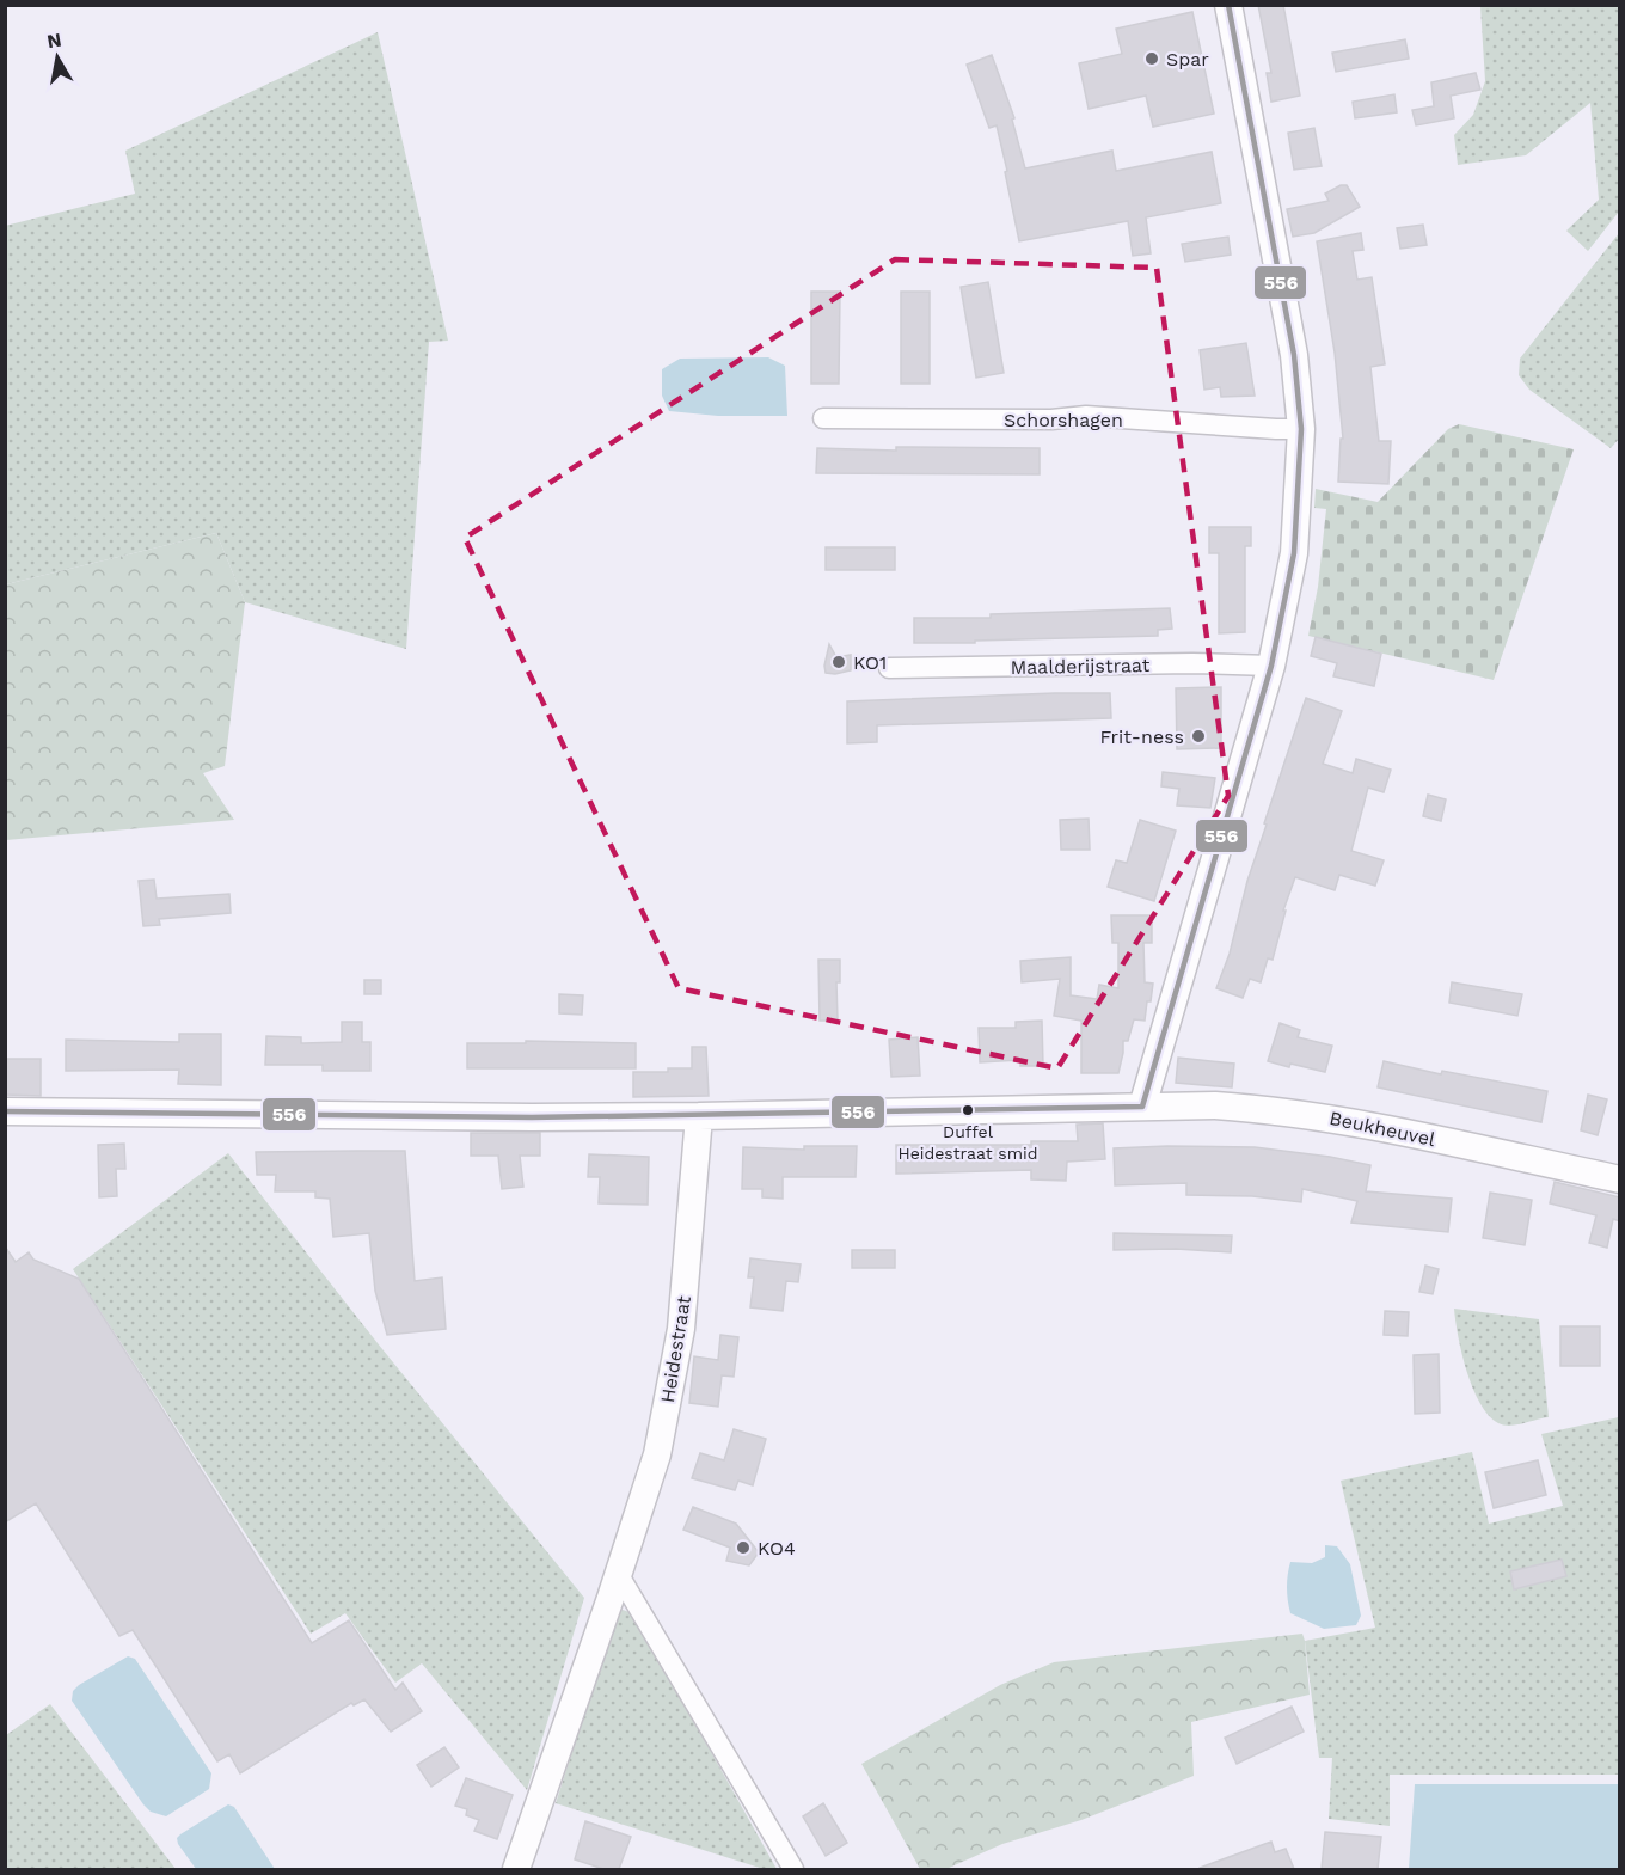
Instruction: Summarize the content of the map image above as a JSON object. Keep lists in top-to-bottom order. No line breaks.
{"streets":{"street":["Schorshagen","Maalderijstraat","Beukheuvel","Heidestraat"]},"crossings":[["Beukheuvel","Heidestraat"]],"places":["Spar","KO1","Frit-ness","Duffel Heidestraat smid","KO4"],"lines":["transit line 556"],"north":"top"}
